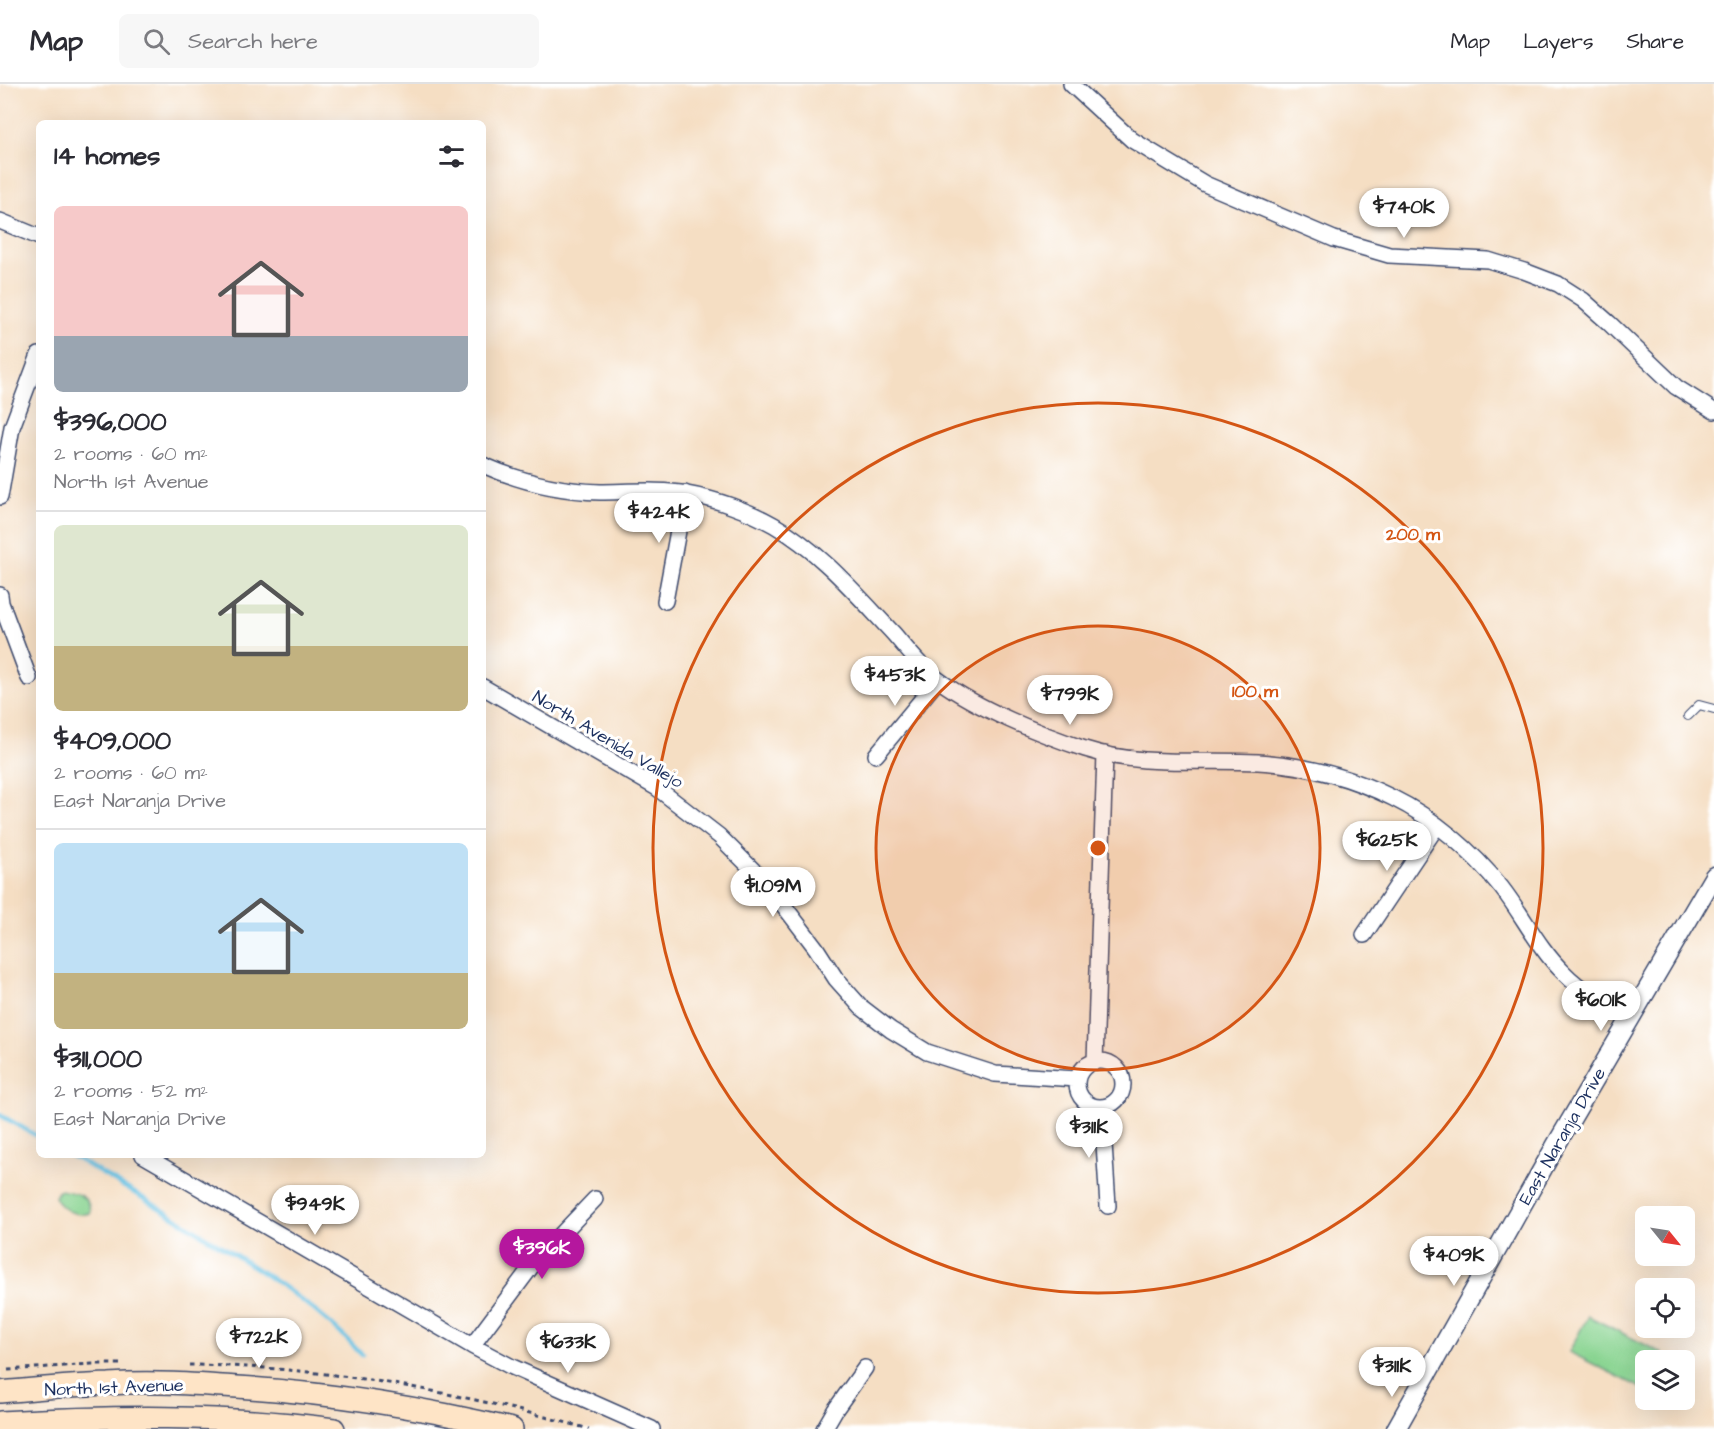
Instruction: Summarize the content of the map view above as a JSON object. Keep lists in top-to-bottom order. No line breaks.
{"streets":{"main road":["North 1st Avenue"],"street":["North Avenida Vallejo","East Naranja Drive"]},"north":"bottom right","page":{"header":"Map","search":"Search here","nav":["Map","Layers","Share"],"heading":"14 homes","price":["$740K","$424K","$453K","$799K","$625K","$1.09M","$601K","$311K","$949K","$396K","$409K","$722K","$633K","$311K"],"list":[{"name":"$396,000","note":"2 rooms · 60 m² · North 1st Avenue"},{"name":"$409,000","note":"2 rooms · 60 m² · East Naranja Drive"},{"name":"$311,000","note":"2 rooms · 52 m² · East Naranja Drive"}]},"rings":["200 m","100 m"]}
